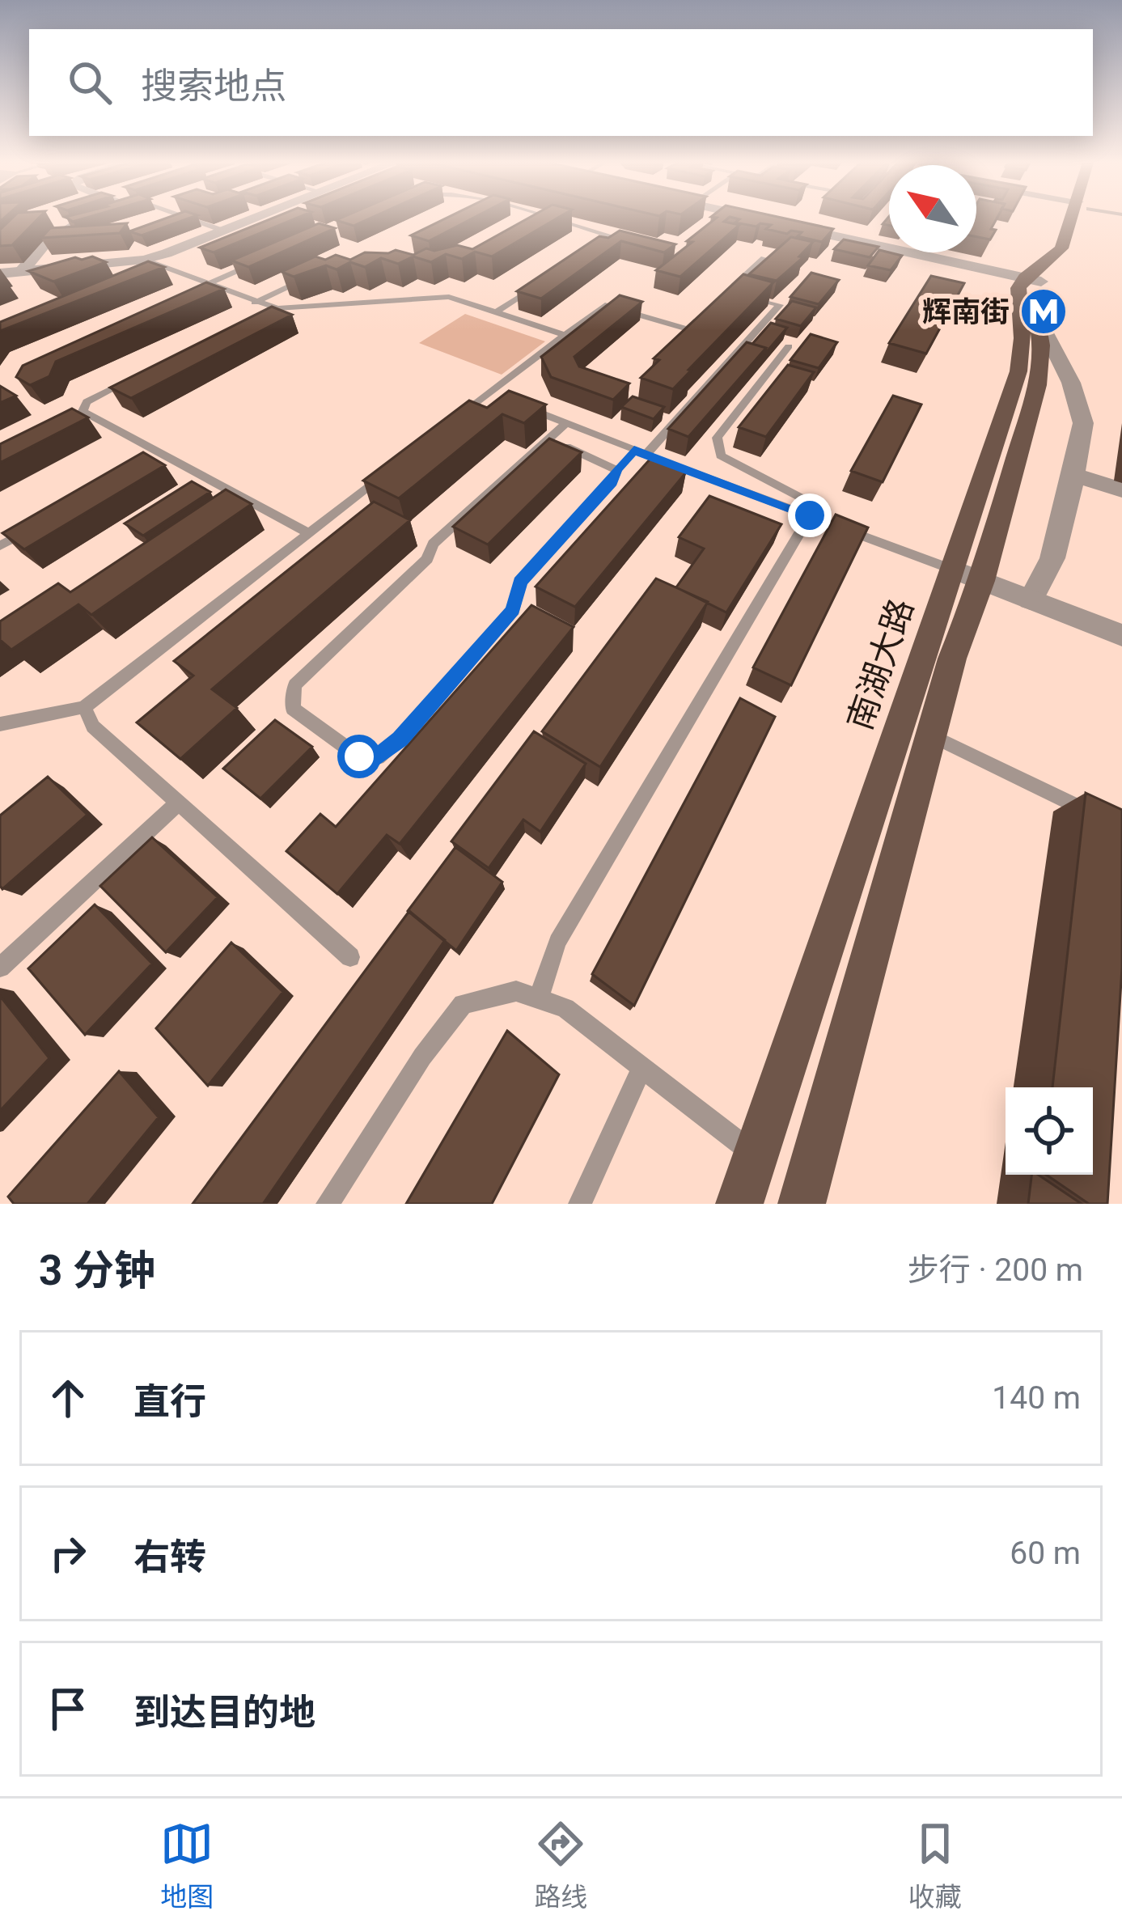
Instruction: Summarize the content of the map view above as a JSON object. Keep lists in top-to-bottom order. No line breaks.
{"streets":{"main road":["南湖大路"]},"places":{"metro station":["辉南街"]},"north":"top left","page":{"search":"搜索地点","heading":["3 分钟","步行 · 200 m"],"list":[["直行","140 m"],["右转","60 m"],"到达目的地"],"nav":["地图","路线","收藏"]}}
